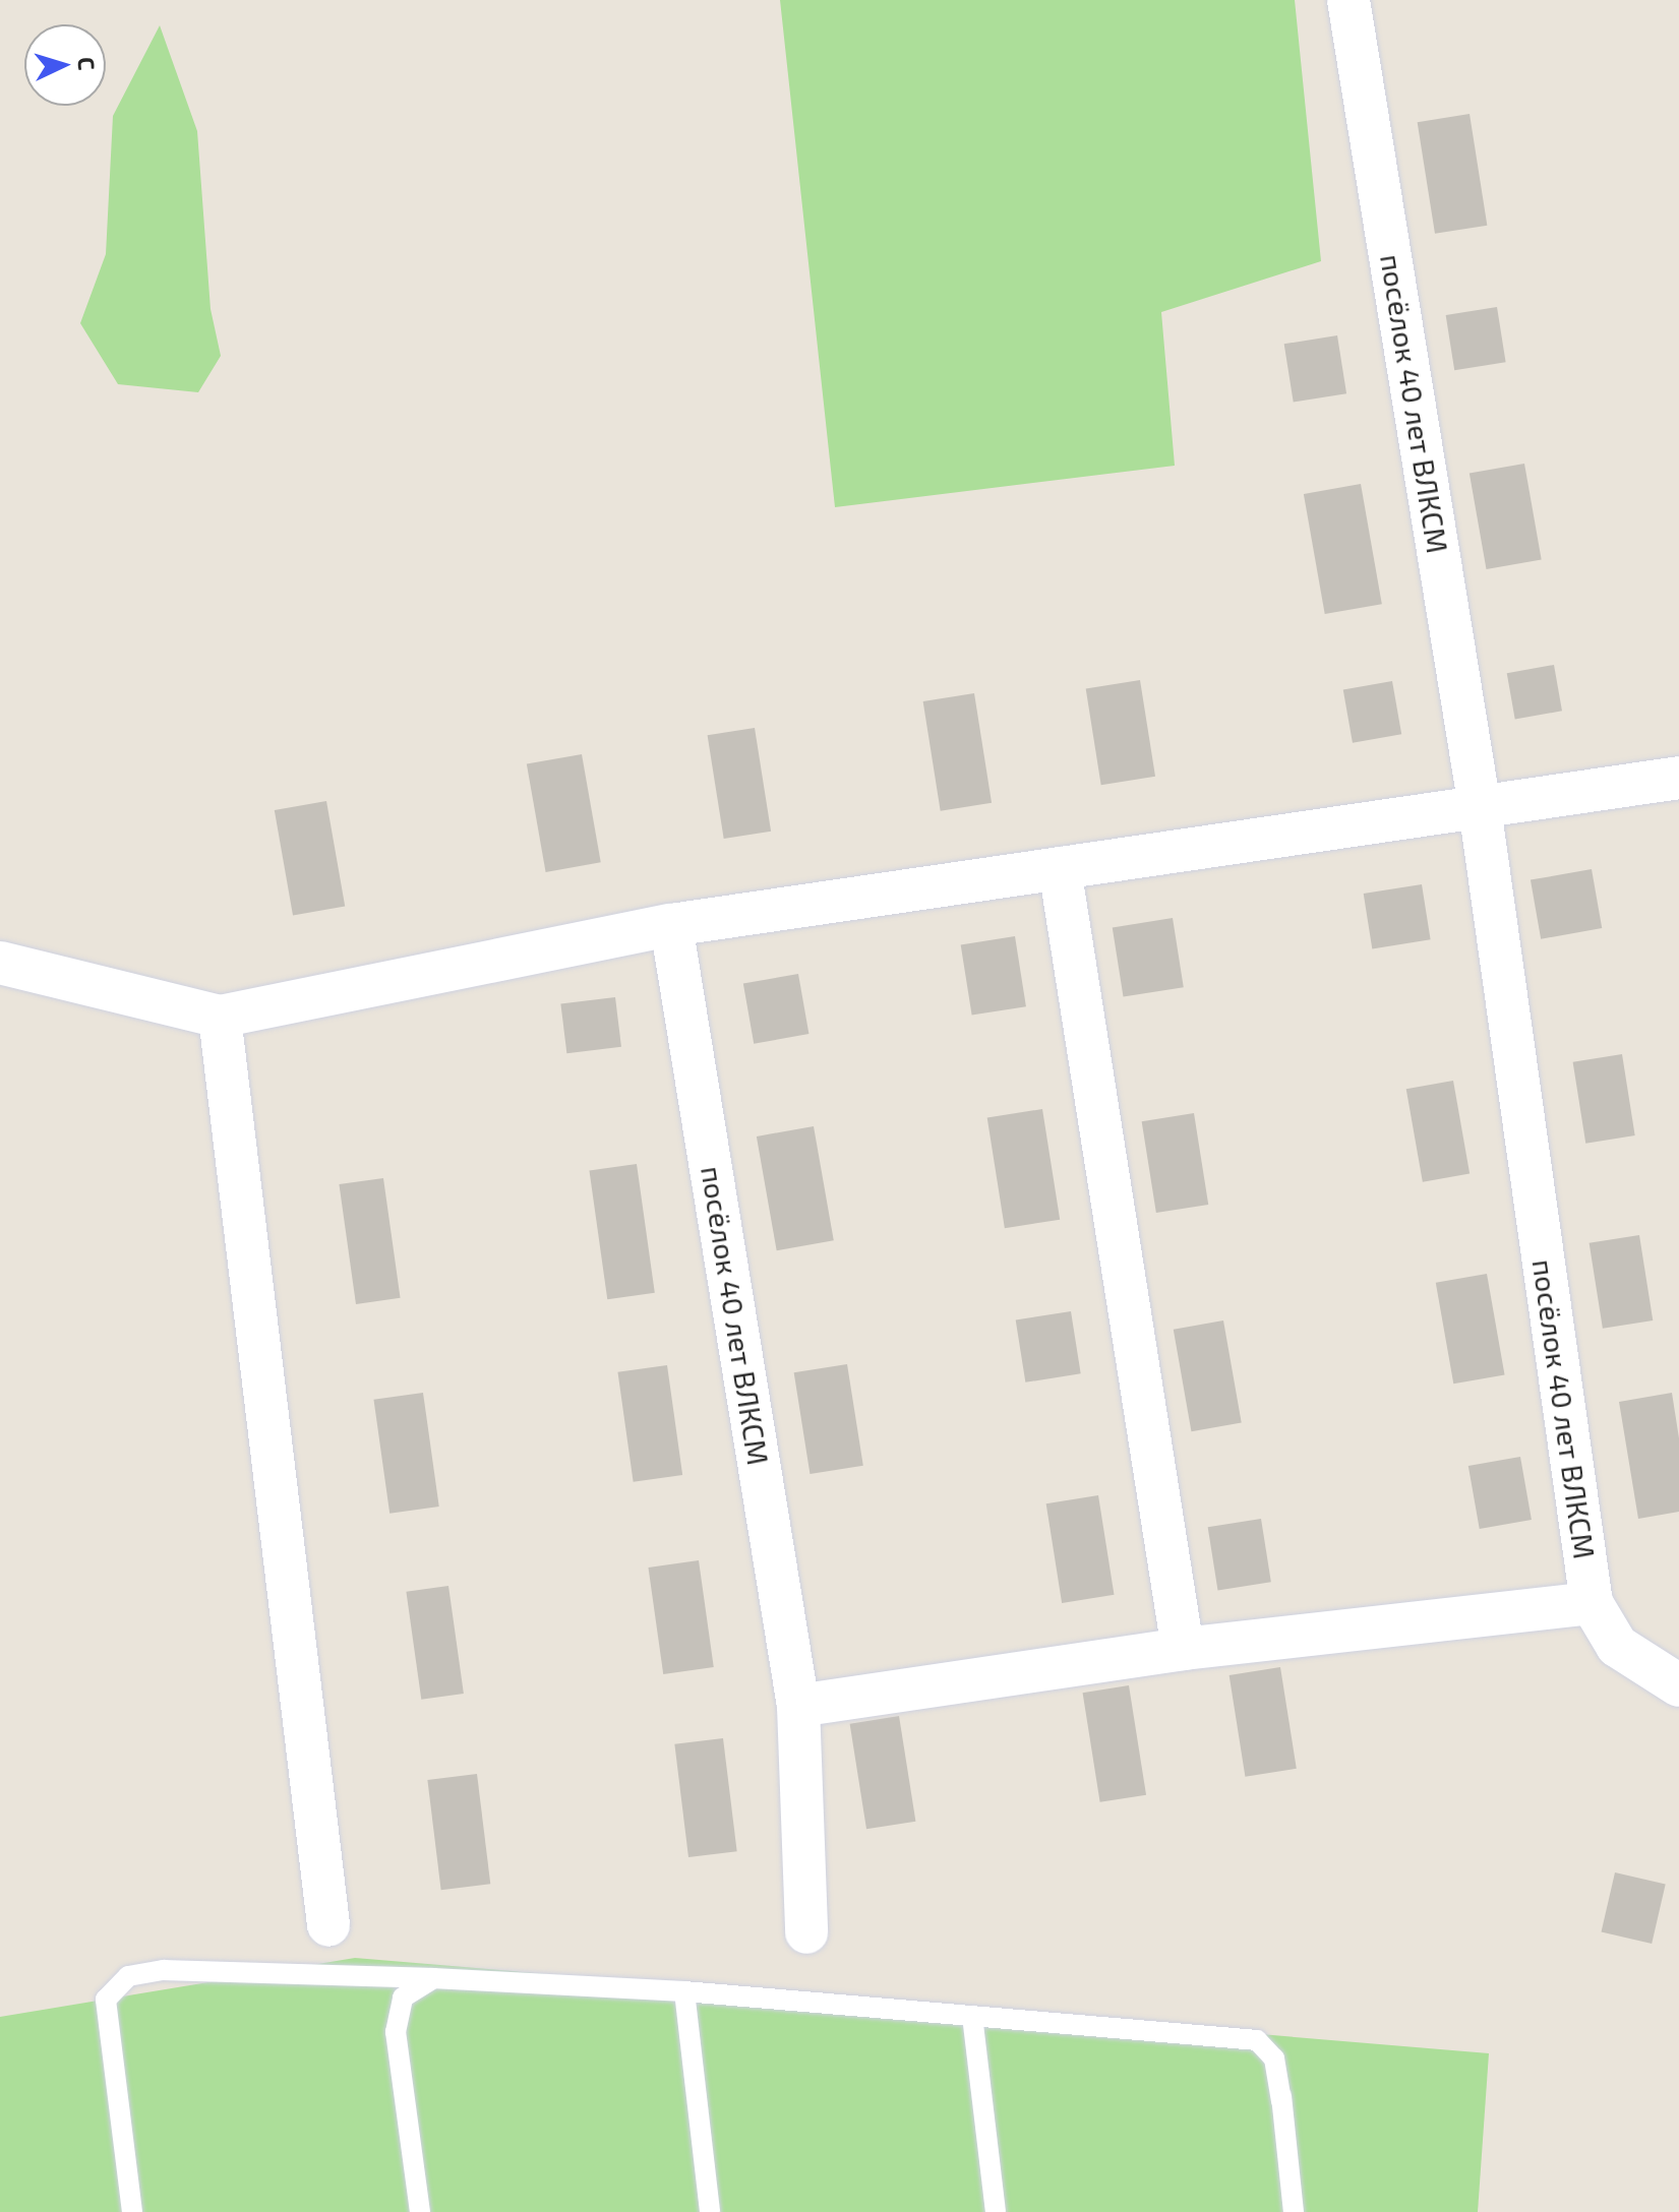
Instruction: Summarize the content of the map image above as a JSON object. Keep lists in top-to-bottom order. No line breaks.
{"streets":{"street":["посёлок 40 лет ВЛКСМ"]},"north":"right"}
